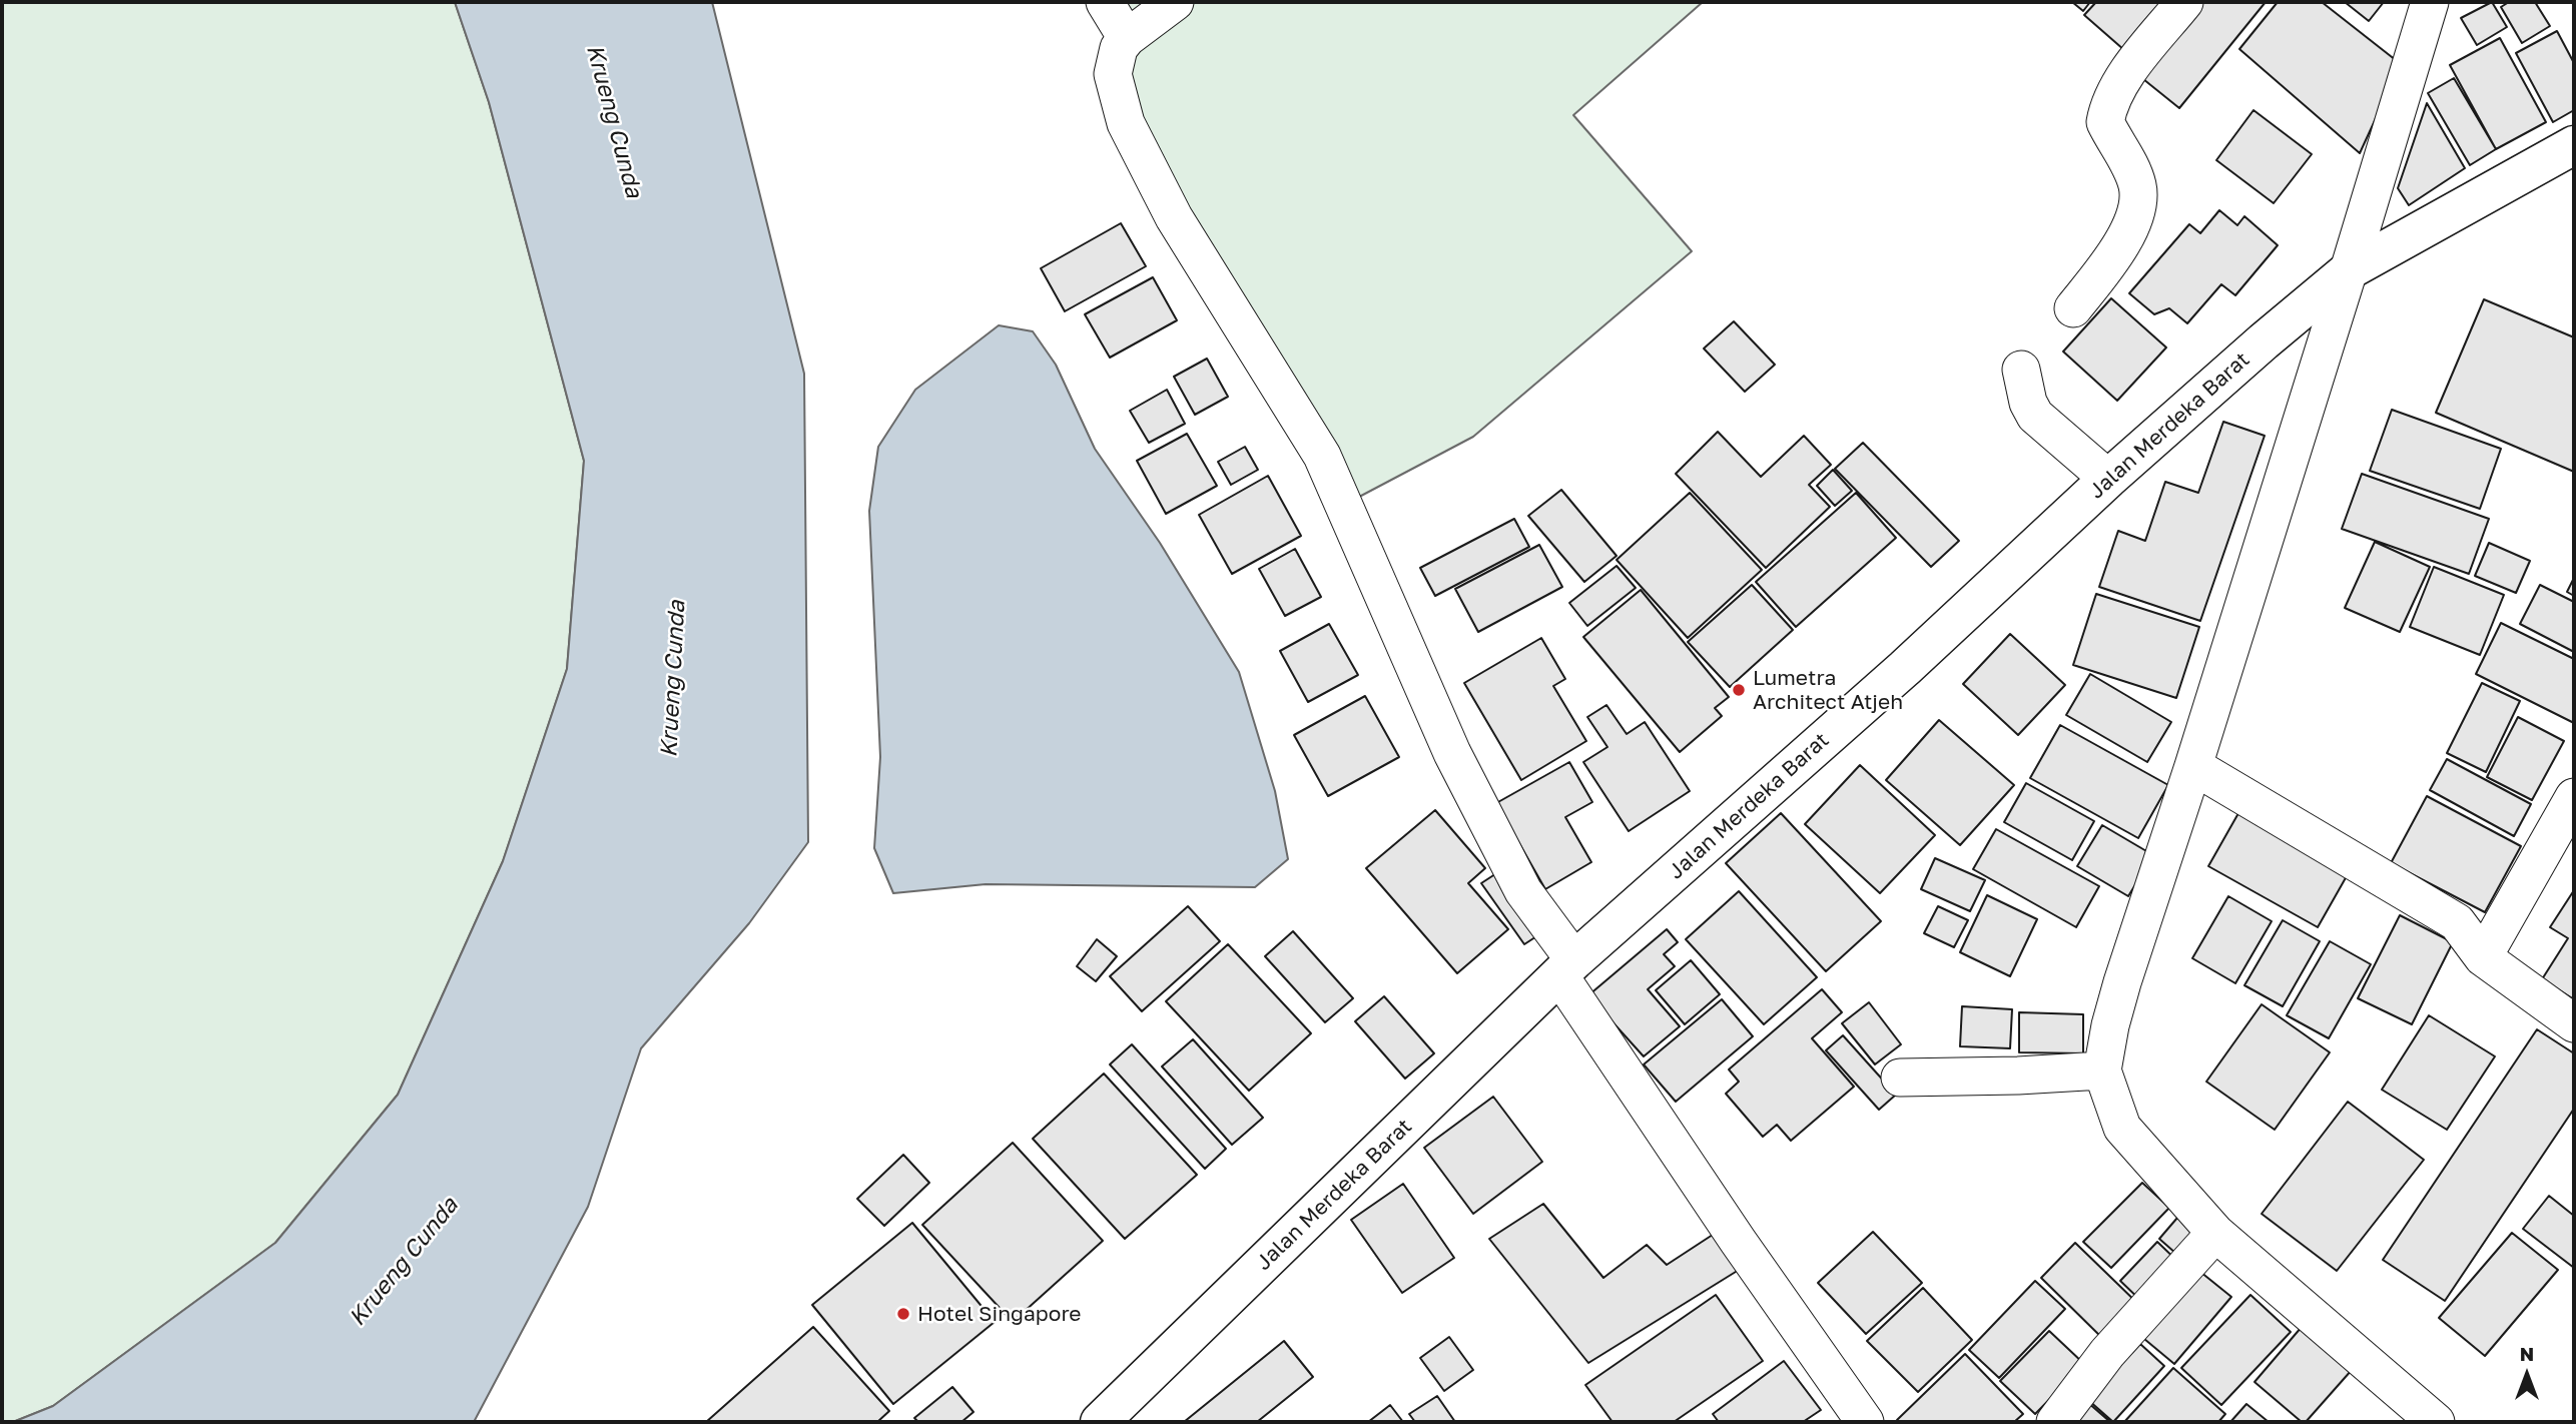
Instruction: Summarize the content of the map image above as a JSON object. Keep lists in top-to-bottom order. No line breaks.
{"streets":{"main road":["Jalan Merdeka Barat"]},"water":["Krueng Cunda"],"places":["Lumetra Architect Atjeh","Hotel Singapore"],"north":"top"}
